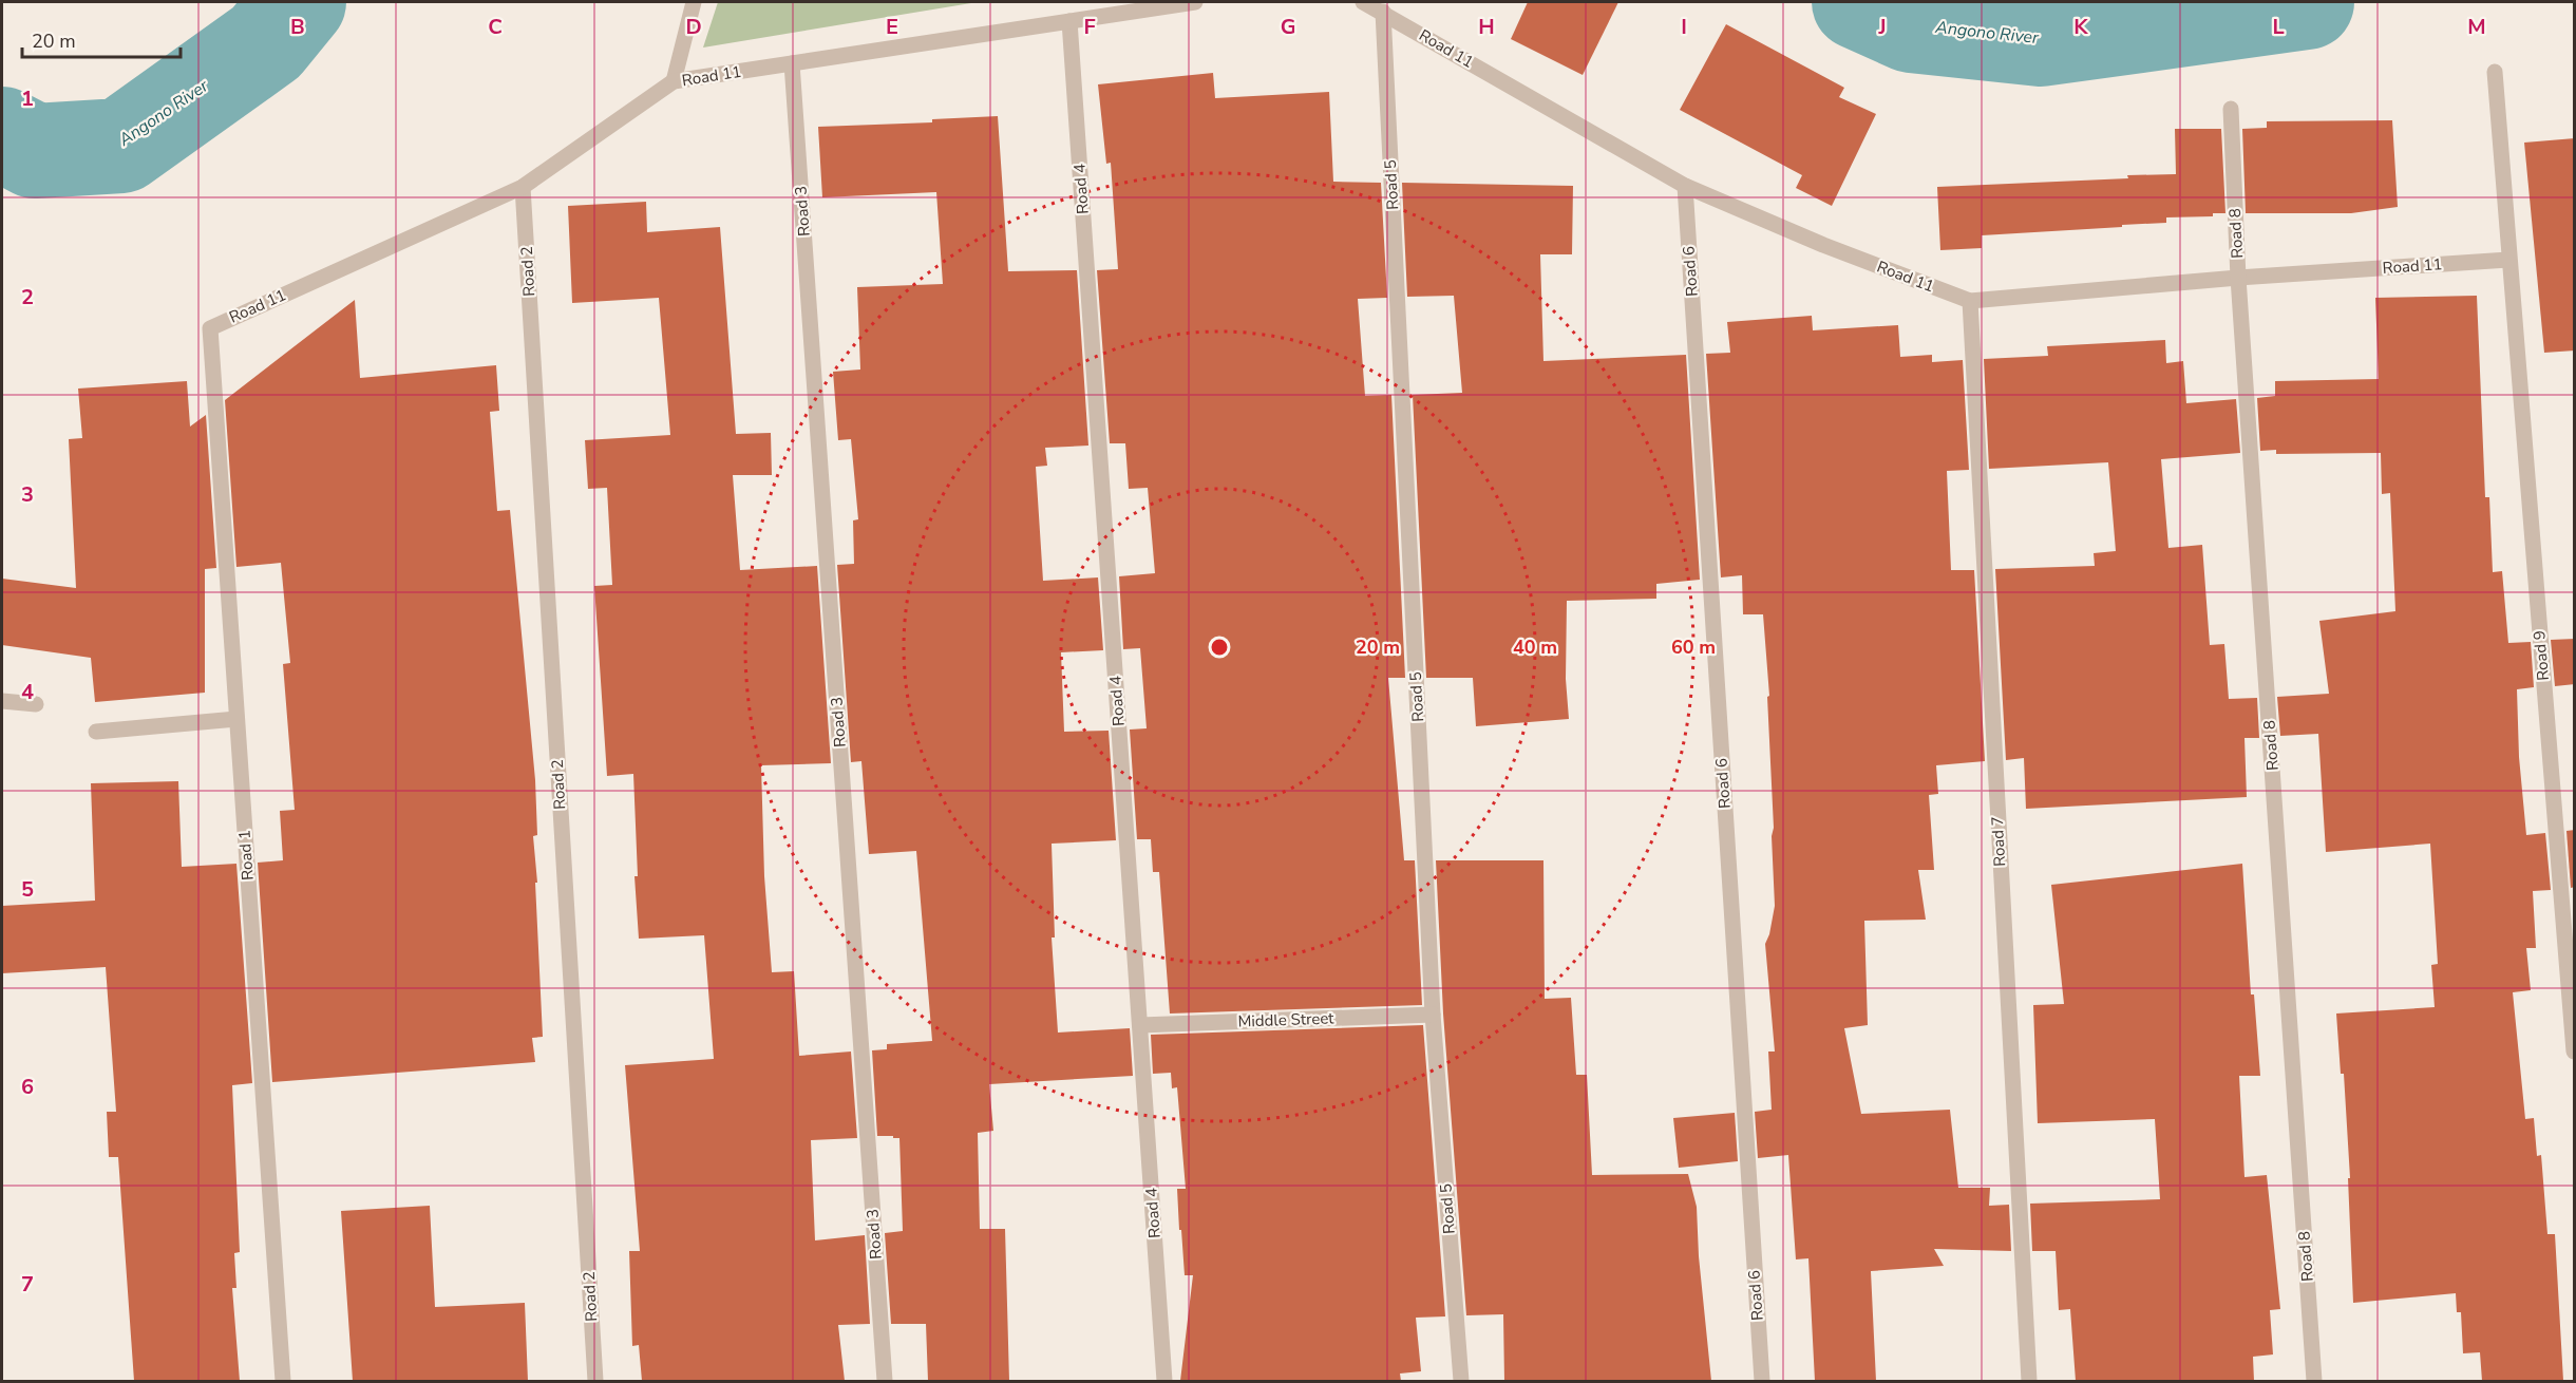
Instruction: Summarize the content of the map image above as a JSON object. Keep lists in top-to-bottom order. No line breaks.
{"streets":{"street":["Road 11","Road 5","Road 4","Road 3","Road 8","Road 2","Road 6","Road 9","Road 7","Road 1","Middle Street"]},"crossings":[["Road 11","Road 5"],["Road 11","Road 4"],["Road 11","Road 3"],["Road 11","Road 8"],["Road 11","Road 2"],["Road 11","Road 6"],["Road 11","Road 9"],["Road 11","Road 7"],["Road 11","Road 1"],["Road 5","Middle Street"],["Road 4","Middle Street"]],"water":["Angono River"],"scale_bar":"20 m","grid":{"columns":["B","C","D","E","F","G","H","I","J","K","L","M"],"rows":["1","2","3","4","5","6","7"]},"rings":["20 m","40 m","60 m"]}
